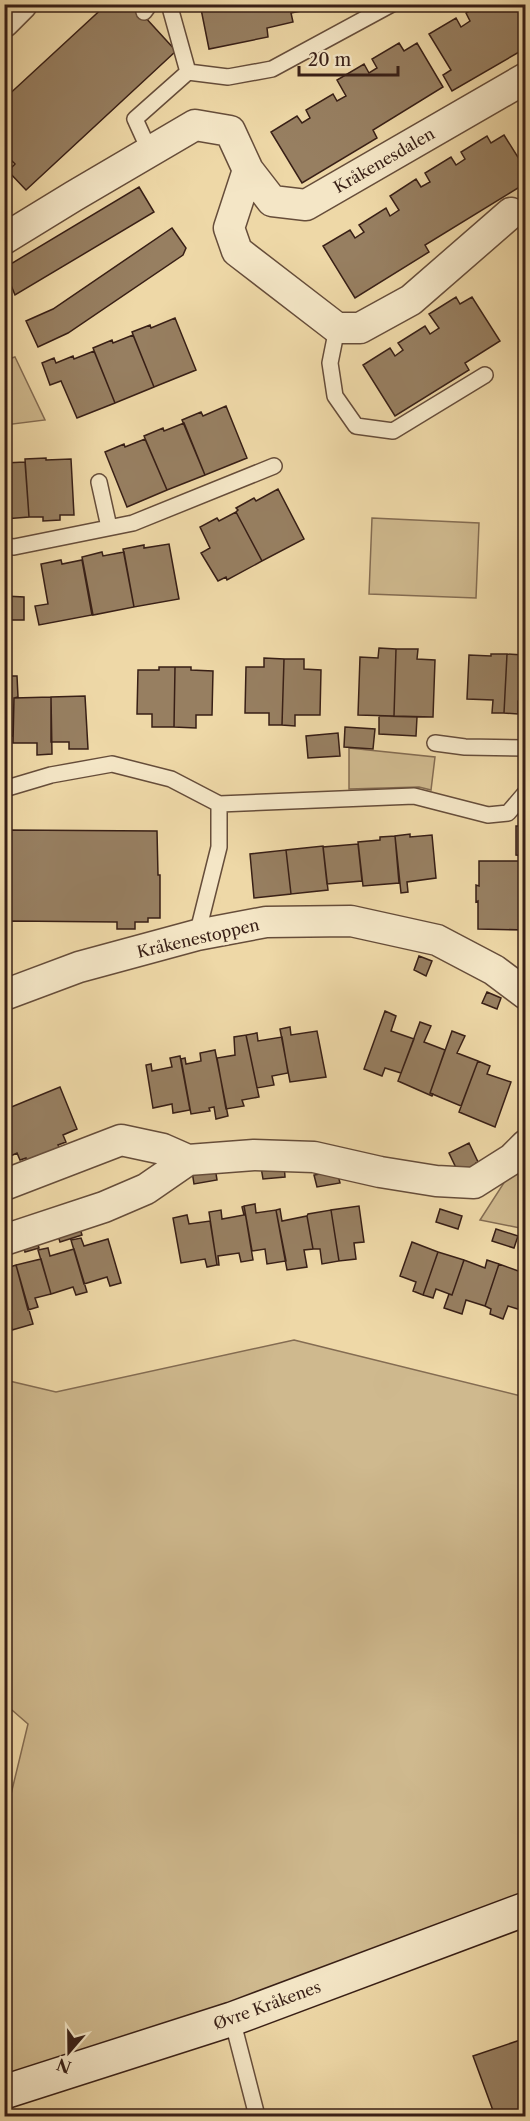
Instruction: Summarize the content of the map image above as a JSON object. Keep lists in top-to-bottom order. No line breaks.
{"streets":{"main road":["Øvre Kråkenes"],"street":["Kråkenesdalen","Kråkenestoppen"]},"scale_bar":"20 m","north":"bottom"}
